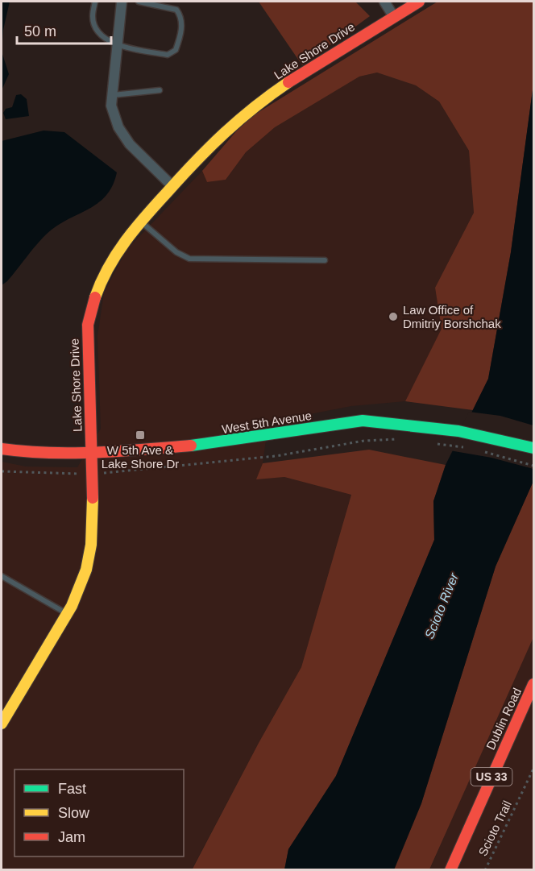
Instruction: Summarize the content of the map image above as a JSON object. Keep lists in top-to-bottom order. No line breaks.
{"streets":{"street":["Lake Shore Drive","West 5th Avenue","Dublin Road","US 33"],"path":["Scioto Trail"]},"crossings":[["Lake Shore Drive","West 5th Avenue"]],"water":["Scioto River"],"places":{"other":["Law Office of Dmitriy Borshchak"],"transit":["W 5th Ave & Lake Shore Dr"]},"legend":["Fast","Slow","Jam"],"scale_bar":"50 m"}
